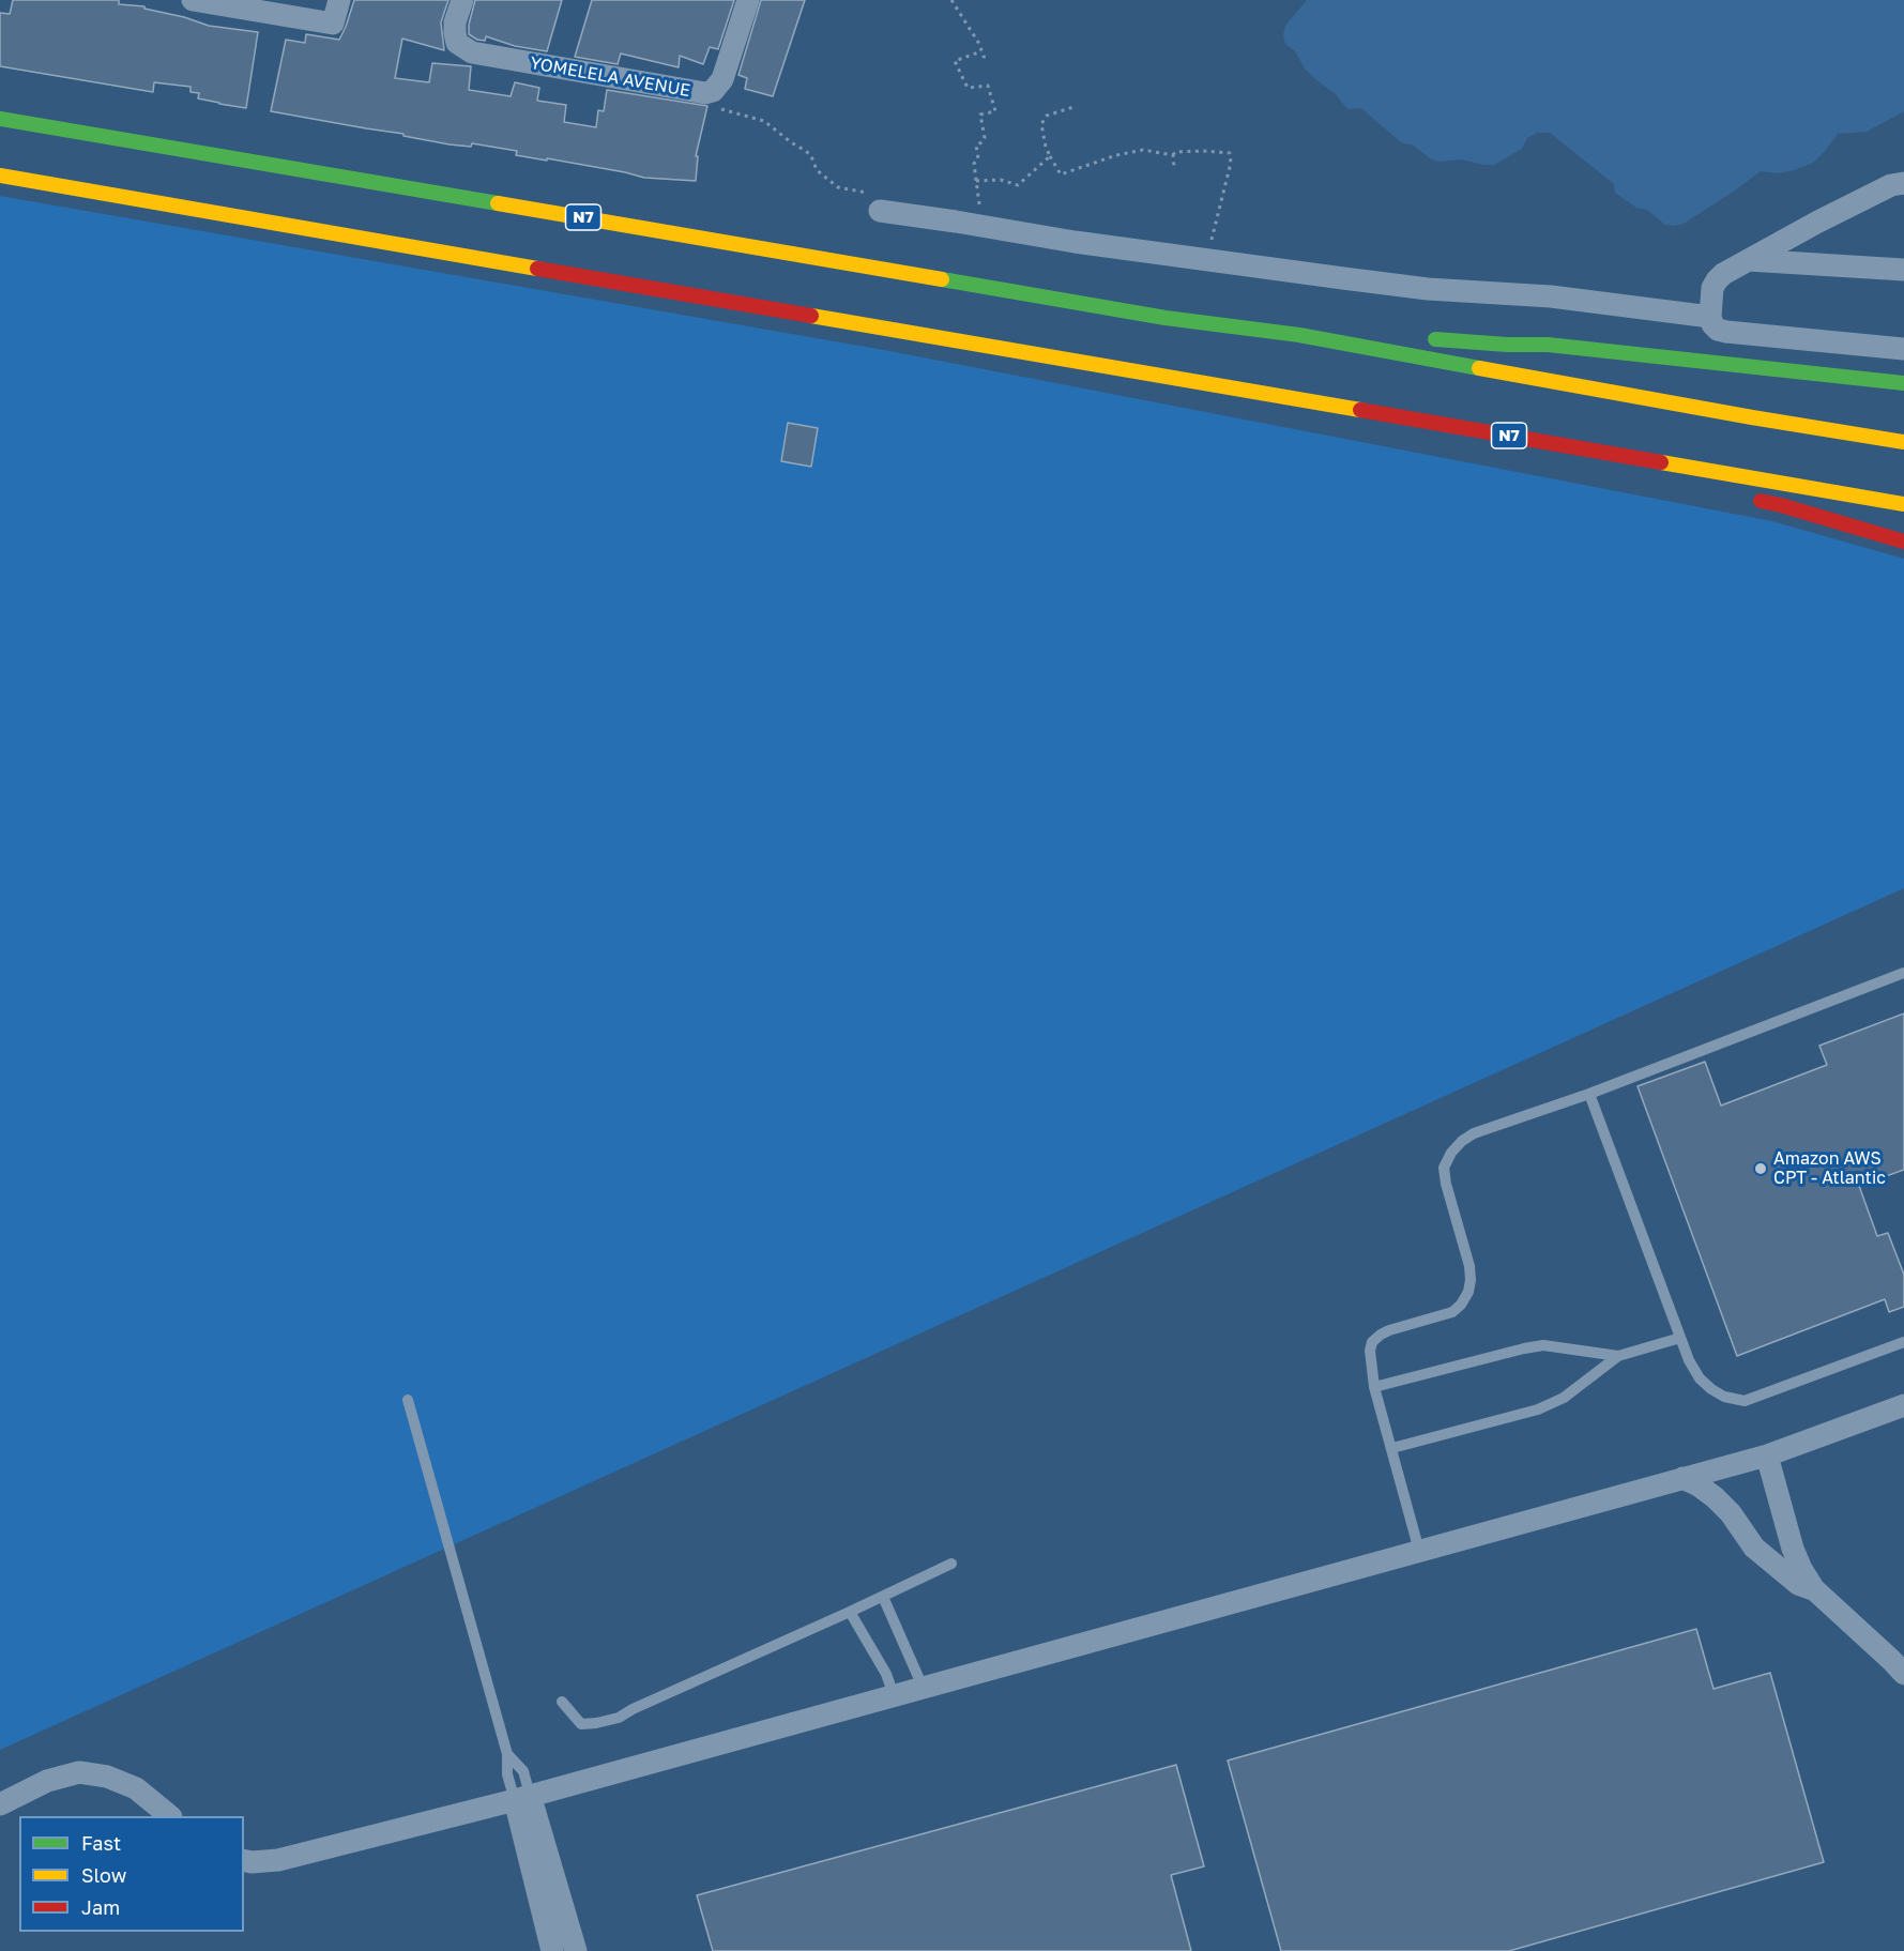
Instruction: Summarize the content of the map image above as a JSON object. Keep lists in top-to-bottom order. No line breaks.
{"streets":{"highway":["N7"],"street":["YOMELELA AVENUE"]},"places":["Amazon AWS CPT - Atlantic"],"legend":["Fast","Slow","Jam"]}
